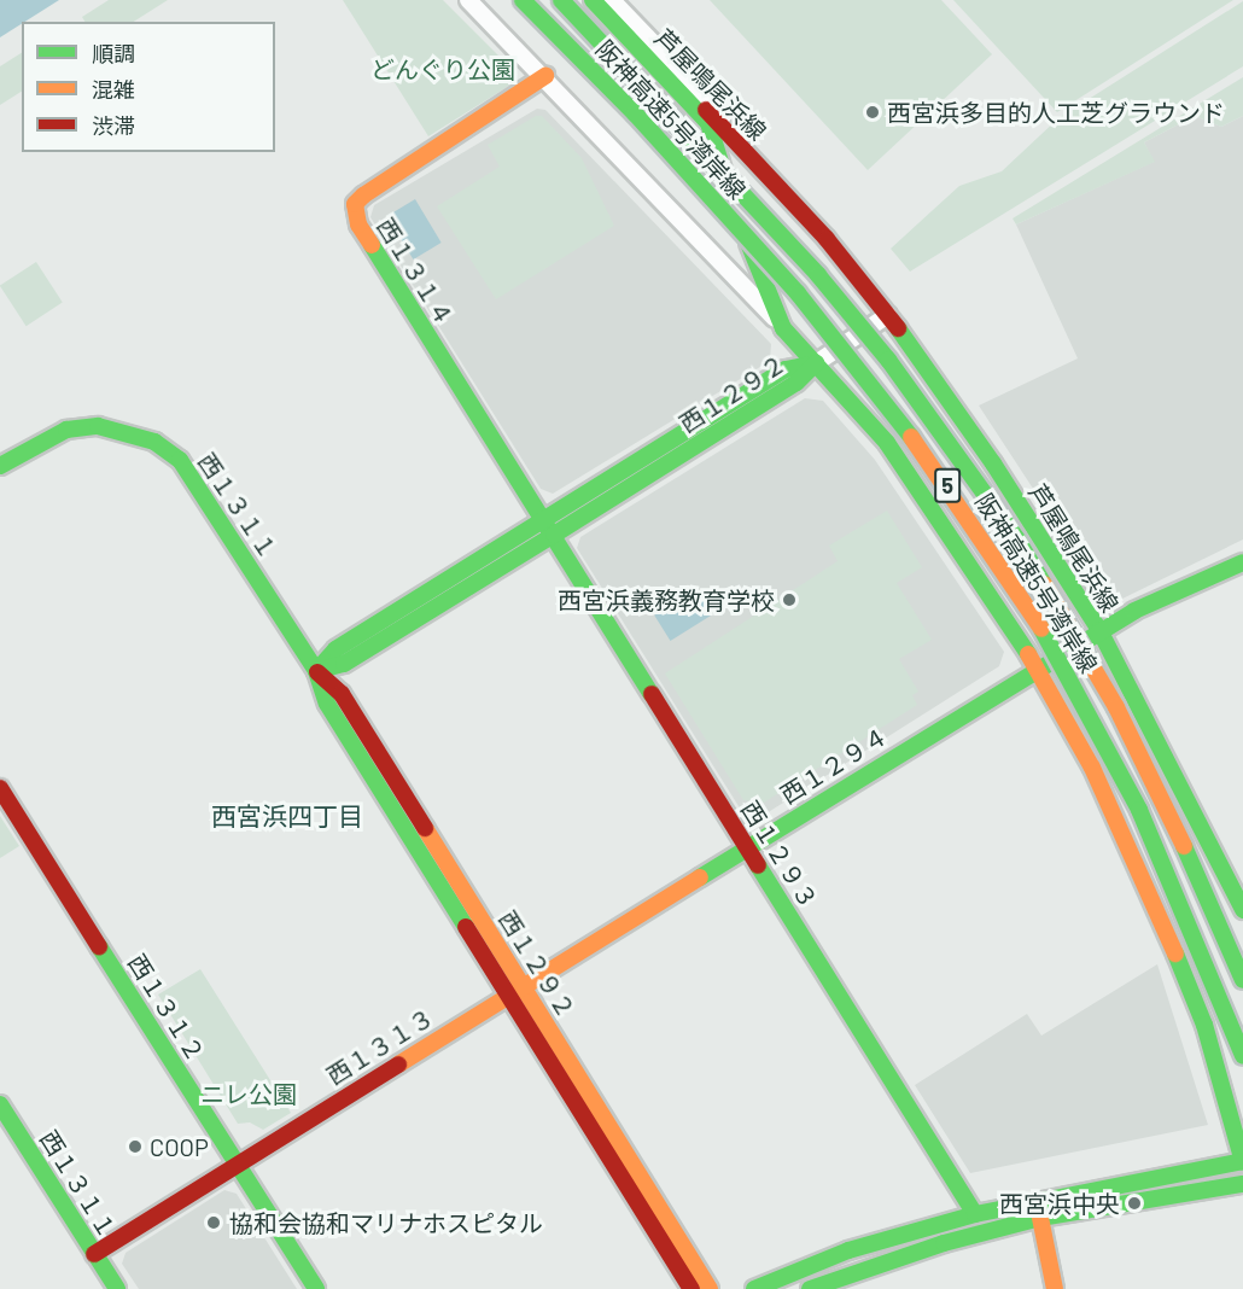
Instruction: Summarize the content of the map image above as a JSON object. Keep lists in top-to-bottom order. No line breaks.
{"streets":{"main road":["芦屋鳴尾浜線","阪神高速5号湾岸線","西１３１４","西１２９２","5","西１３１１","西１２９４","西１２９３","西１３１２","西１３１３"]},"crossings":[["芦屋鳴尾浜線","西１２９２"],["芦屋鳴尾浜線","西１２９４"],["西１３１４","西１２９２"],["西１３１４","西１２９３"],["西１２９２","西１３１１"],["西１２９２","西１２９４"],["西１２９２","西１２９３"],["西１２９２","西１３１３"],["西１３１１","西１３１３"],["西１２９４","西１２９３"],["西１２９４","西１３１３"],["西１３１２","西１３１３"]],"districts":["西宮浜四丁目"],"parks":["どんぐり公園","ニレ公園"],"places":["西宮浜多目的人工芝グラウンド","西宮浜義務教育学校","COOP","西宮浜中央","協和会協和マリナホスピタル"],"legend":["順調","混雑","渋滞"]}
